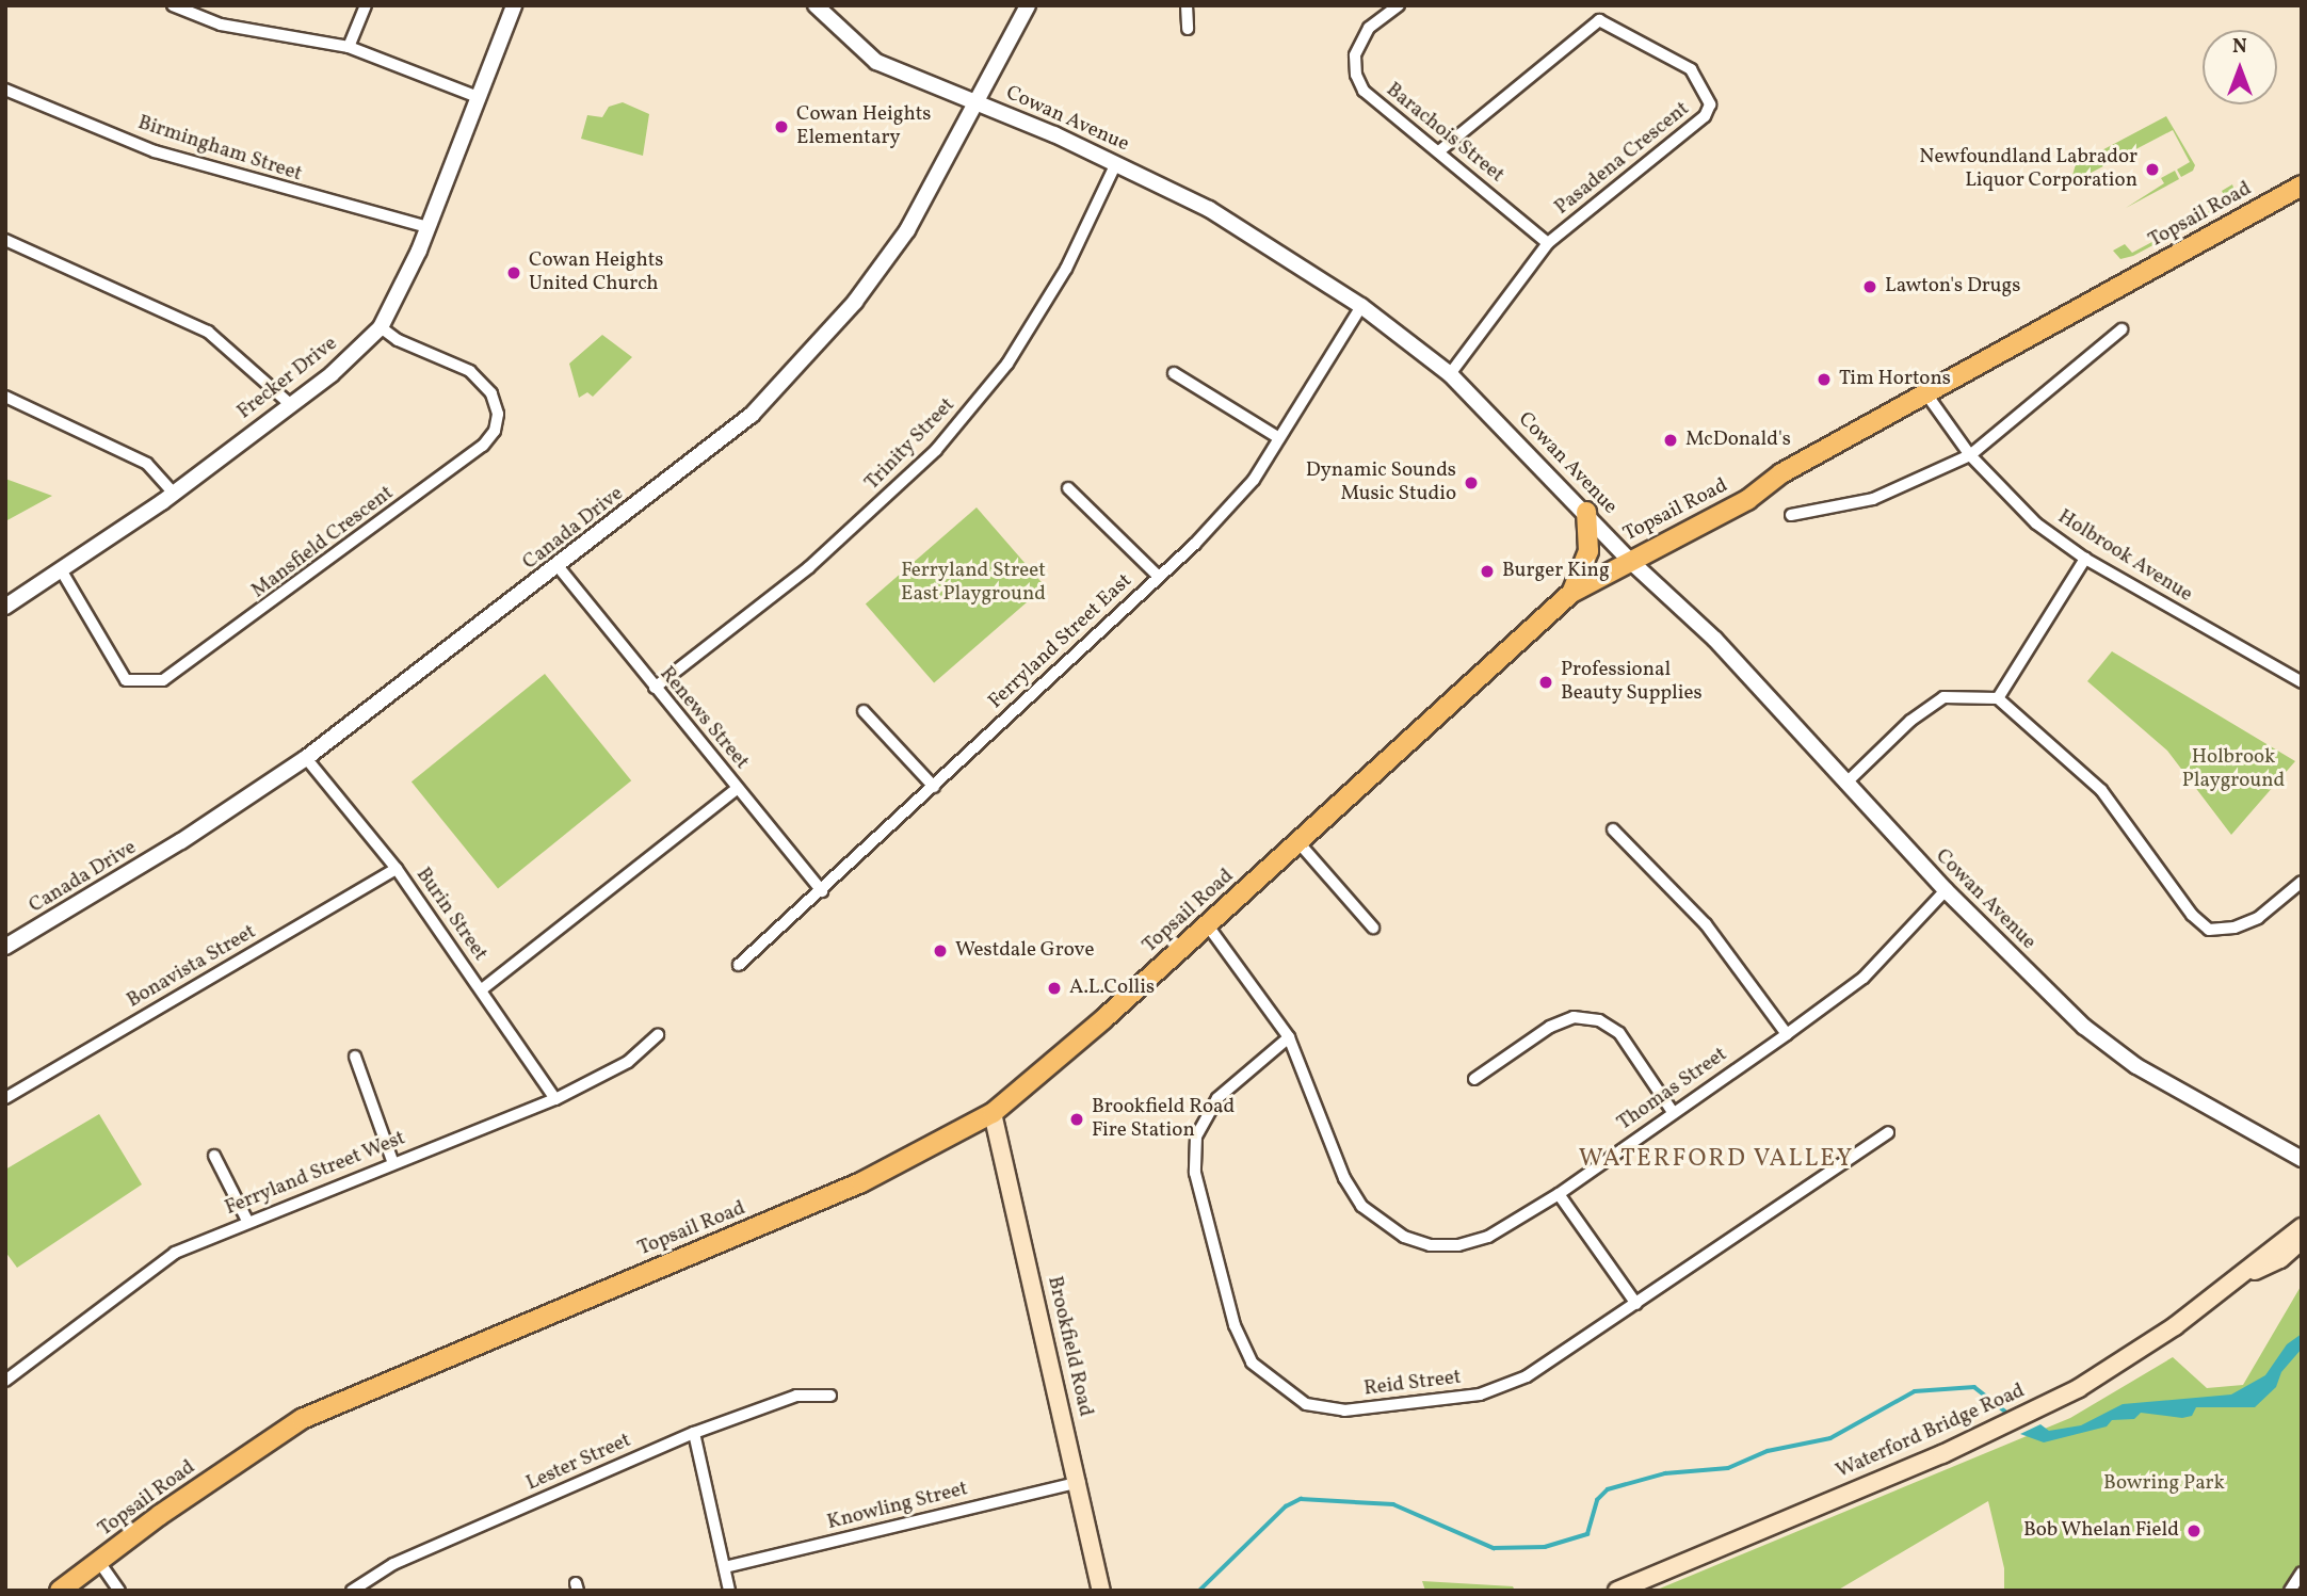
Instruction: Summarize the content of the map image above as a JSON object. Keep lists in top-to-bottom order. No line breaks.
{"streets":{"main road":["Topsail Road","Brookfield Road","Waterford Bridge Road"],"street":["Cowan Avenue","Barachois Street","Birmingham Street","Pasadena Crescent","Frecker Drive","Trinity Street","Canada Drive","Mansfield Crescent","Holbrook Avenue","Ferryland Street East","Renews Street","Burin Street","Bonavista Street","Thomas Street","Ferryland Street West","Reid Street","Lester Street","Knowling Street"]},"crossings":[["Cowan Avenue","Pasadena Crescent"],["Cowan Avenue","Topsail Road"],["Cowan Avenue","Trinity Street"],["Cowan Avenue","Canada Drive"],["Cowan Avenue","Ferryland Street East"],["Cowan Avenue","Thomas Street"],["Barachois Street","Pasadena Crescent"],["Birmingham Street","Frecker Drive"],["Topsail Road","Holbrook Avenue"],["Topsail Road","Thomas Street"],["Topsail Road","Brookfield Road"],["Frecker Drive","Mansfield Crescent"],["Trinity Street","Renews Street"],["Canada Drive","Renews Street"],["Canada Drive","Burin Street"],["Ferryland Street East","Renews Street"],["Burin Street","Bonavista Street"],["Burin Street","Ferryland Street West"],["Thomas Street","Reid Street"],["Brookfield Road","Knowling Street"]],"districts":["WATERFORD VALLEY"],"parks":["Ferryland Street East Playground","Holbrook Playground","Bowring Park"],"places":["Cowan Heights Elementary","Newfoundland Labrador Liquor Corporation","Cowan Heights United Church","Lawton's Drugs","Tim Hortons","McDonald's","Dynamic Sounds Music Studio","Burger King","Professional Beauty Supplies","Westdale Grove","A.L.Collis","Brookfield Road Fire Station","Bob Whelan Field"],"north":"top"}
